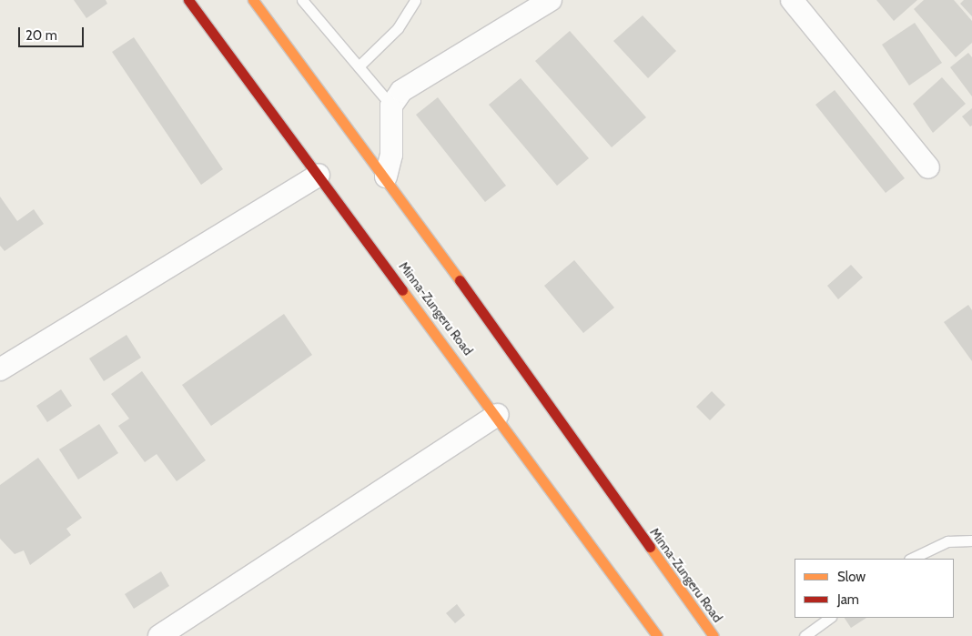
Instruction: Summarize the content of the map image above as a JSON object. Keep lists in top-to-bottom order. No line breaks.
{"streets":{"main road":["Minna-Zungeru Road"]},"legend":["Slow","Jam"],"scale_bar":"20 m"}
